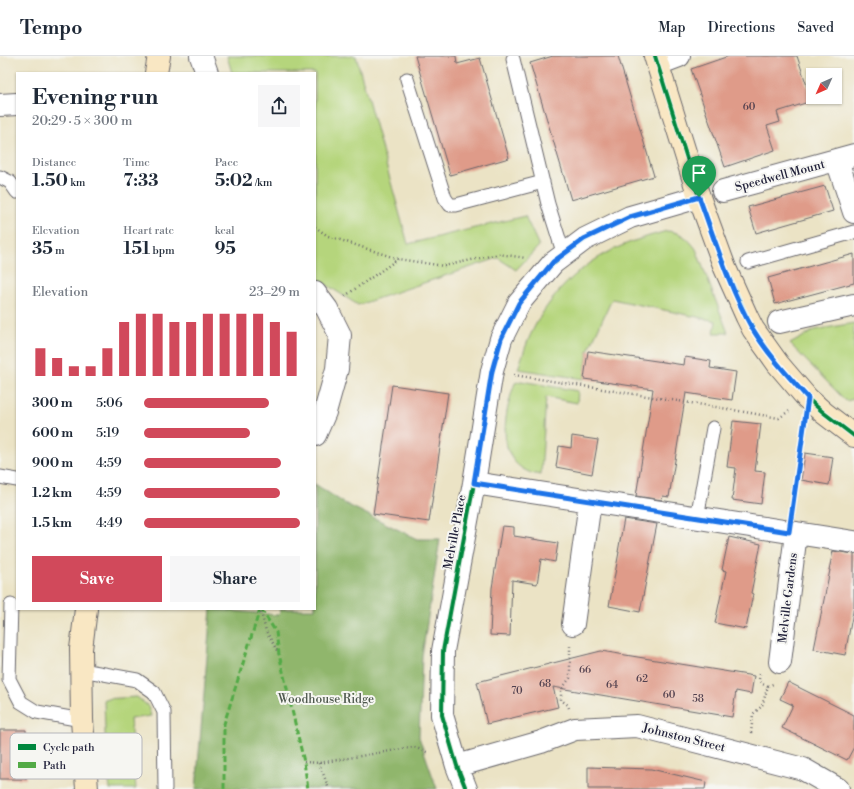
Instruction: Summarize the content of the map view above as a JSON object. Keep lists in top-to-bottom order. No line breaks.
{"streets":{"street":["Speedwell Mount","Melville Place","Melville Gardens","Johnston Street"]},"crossings":[["Melville Place","Johnston Street"]],"parks":["Woodhouse Ridge"],"house_numbers":["60","66","62","68","64","70","60","58"],"legend":["Cycle path","Path"],"north":"bottom left","page":{"header":"Tempo","nav":["Map","Directions","Saved"],"heading":["Evening run","20:29 · 5 × 300 m"],"stats":[["Distance","1.50 km"],["Time","7:33"],["Pace","5:02 /km"],["Elevation","35 m"],["Heart rate","151 bpm"],["kcal","95"]],"chart":["Elevation","23–29 m"],"list":[{"name":"300 m","note":"5:06"},{"name":"600 m","note":"5:19"},{"name":"900 m","note":"4:59"},{"name":"1.2 km","note":"4:59"},{"name":"1.5 km","note":"4:49"}],"buttons":["Save","Share"]}}
